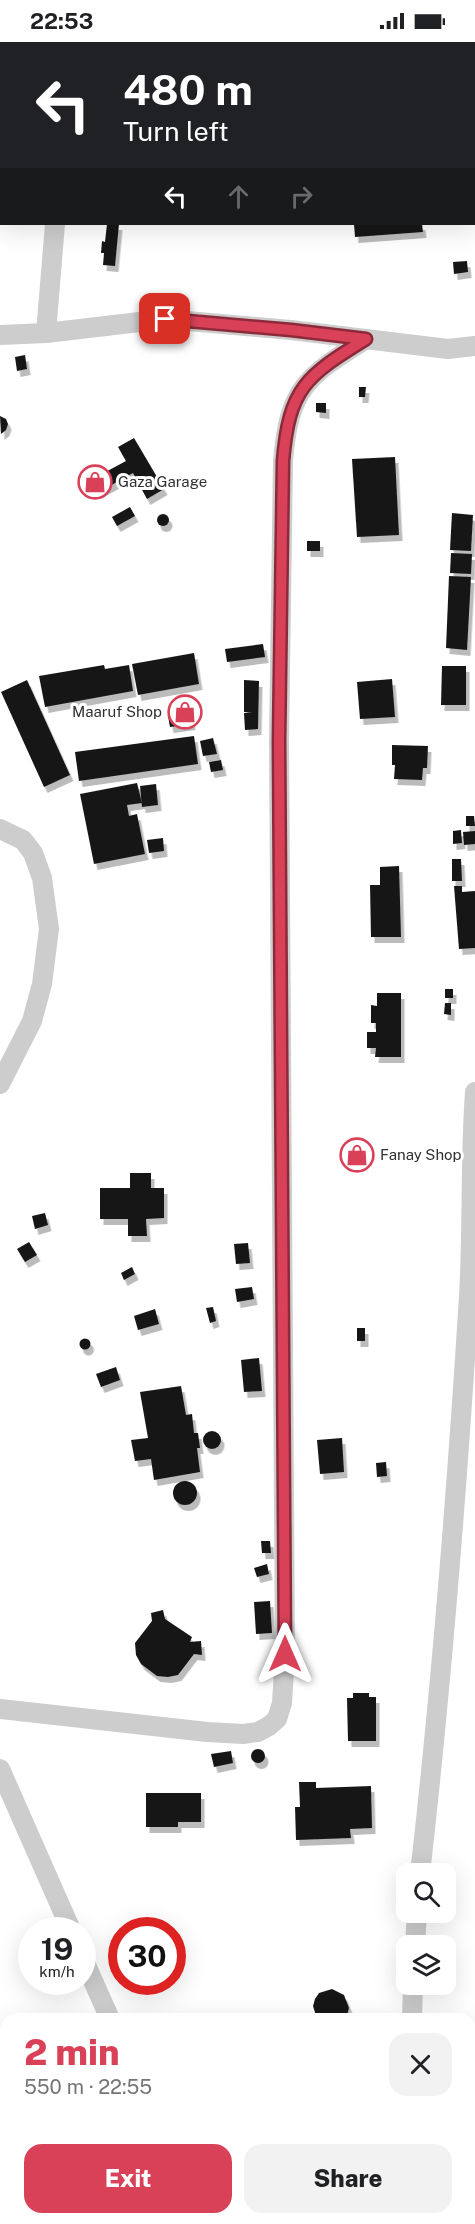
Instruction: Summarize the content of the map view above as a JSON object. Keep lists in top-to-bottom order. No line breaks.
{"places":{"shop":["Gaza Garage","Maaruf Shop","Fanay Shop"]},"page":{"status":"22:53","turn":["480 m","Turn left"],"speed":"19 km/h","limit":"30","heading":["2 min","550 m · 22:55"],"buttons":["Exit","Share"]}}
